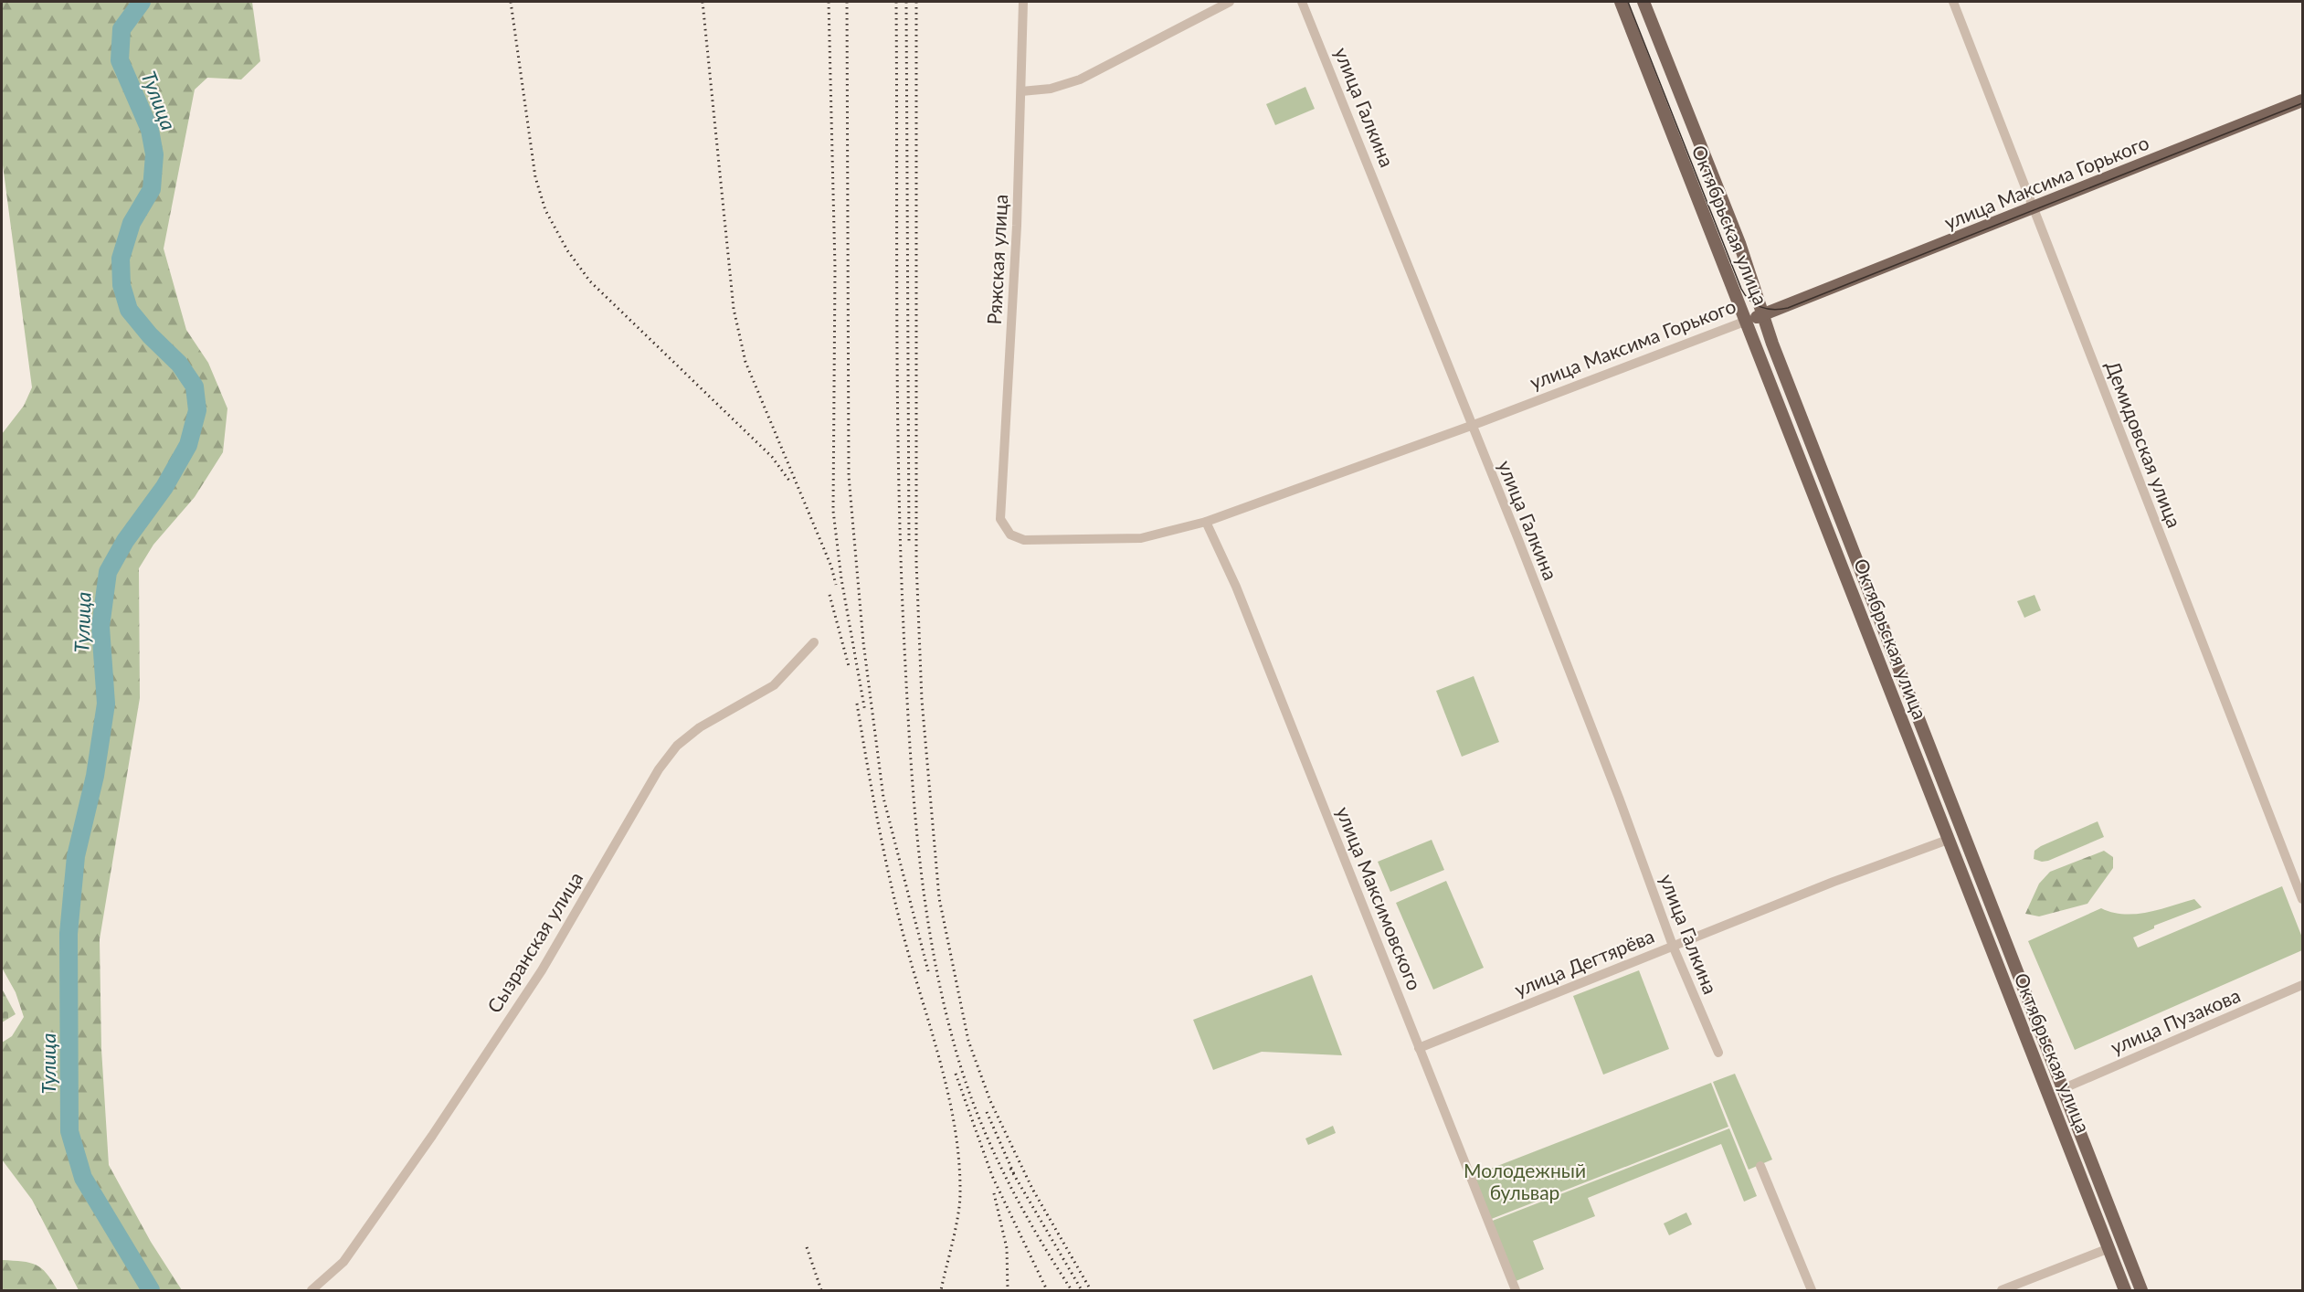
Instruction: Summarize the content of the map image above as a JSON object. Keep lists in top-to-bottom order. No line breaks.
{"streets":{"main road":["улица Максима Горького","Октябрьская улица"],"street":["улица Галкина","Ряжская улица","Демидовская улица","улица Максимовского","Сызранская улица","улица Дегтярёва","улица Пузакова"]},"crossings":[["улица Галкина","улица Максима Горького"],["улица Галкина","улица Дегтярёва"],["улица Максима Горького","Октябрьская улица"],["улица Максима Горького","Ряжская улица"],["улица Максима Горького","Демидовская улица"],["улица Максима Горького","улица Максимовского"],["Октябрьская улица","улица Дегтярёва"],["Октябрьская улица","улица Пузакова"],["улица Максимовского","улица Дегтярёва"]],"water":["Тулица"],"parks":["Молодежный бульвар"]}
